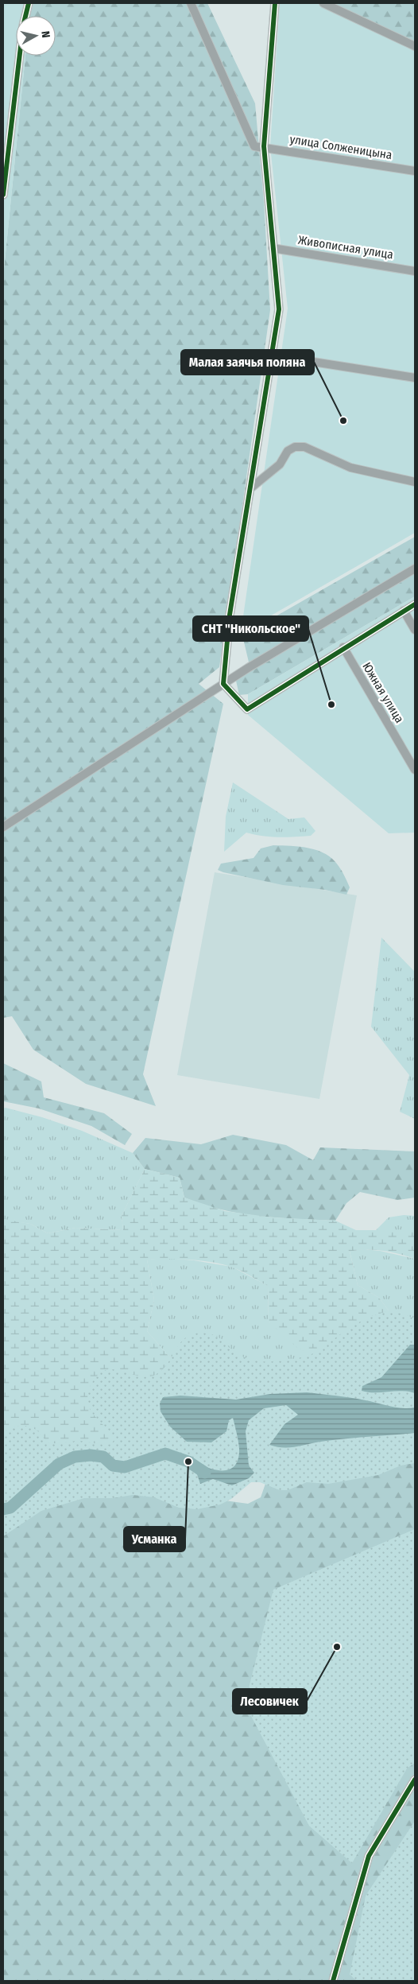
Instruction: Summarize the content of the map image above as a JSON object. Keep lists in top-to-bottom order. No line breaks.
{"streets":{"street":["улица Солженицына","Живописная улица","Южная улица"]},"places":["Малая заячья поляна","СНТ \"Никольское\"","Усманка","Лесовичек"],"north":"right"}
